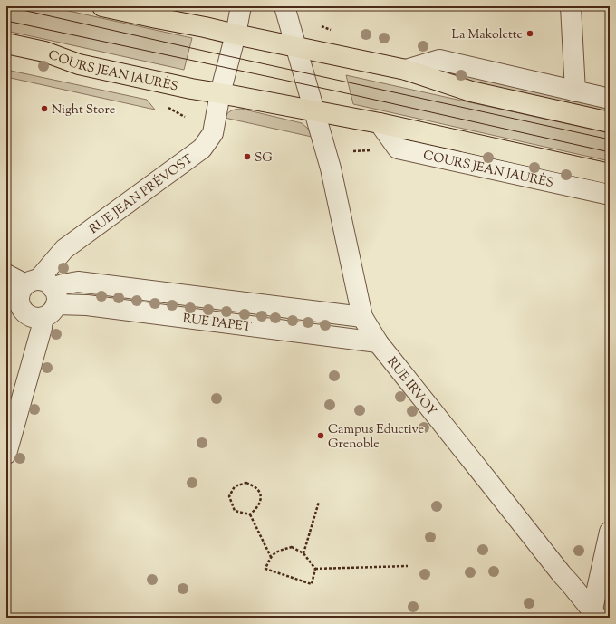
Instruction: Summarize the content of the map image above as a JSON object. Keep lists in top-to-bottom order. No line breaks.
{"streets":{"main road":["COURS JEAN JAURÈS"],"street":["RUE JEAN PRÉVOST","RUE PAPET","RUE IRVOY"]},"crossings":[["COURS JEAN JAURÈS","RUE JEAN PRÉVOST"],["COURS JEAN JAURÈS","RUE IRVOY"],["RUE JEAN PRÉVOST","RUE PAPET"],["RUE PAPET","RUE IRVOY"]],"places":["La Makolette","Night Store","SG","Campus Eductive Grenoble"]}
